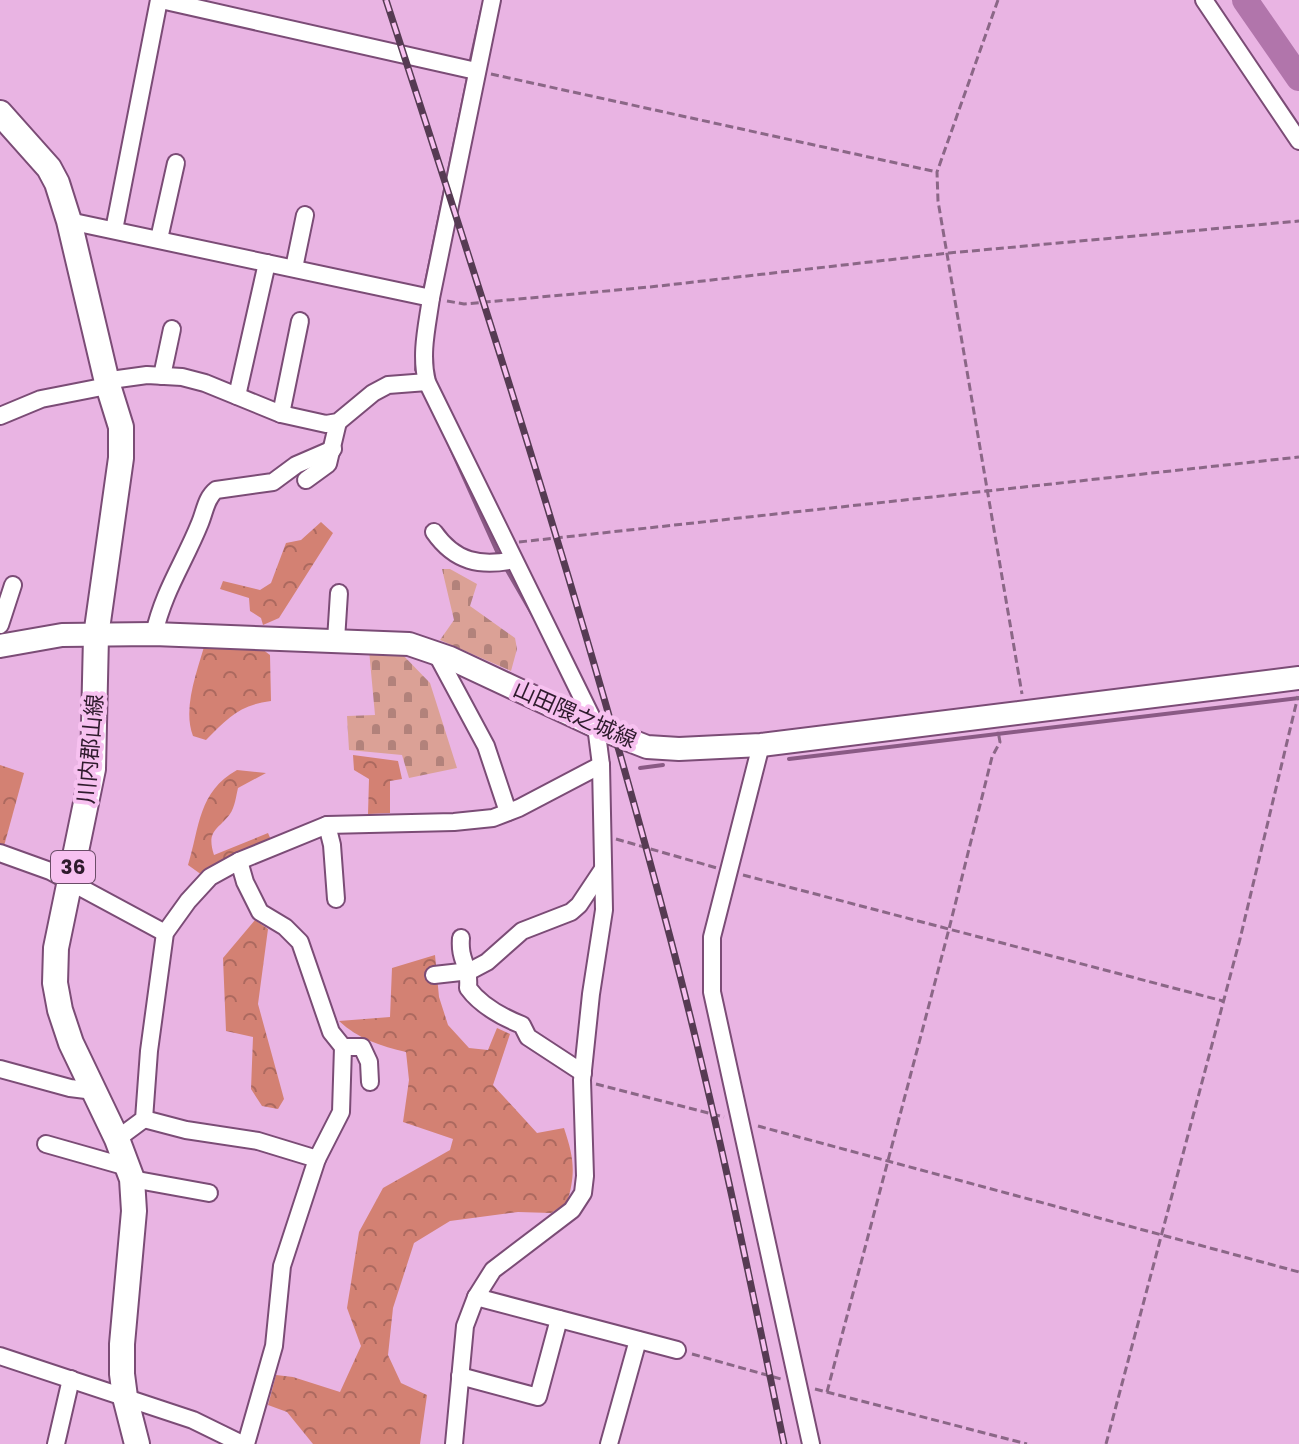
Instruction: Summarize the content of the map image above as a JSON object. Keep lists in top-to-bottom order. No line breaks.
{"streets":{"main road":["山田隈之城線","川内郡山線","36"]},"crossings":[["山田隈之城線","川内郡山線"]]}
